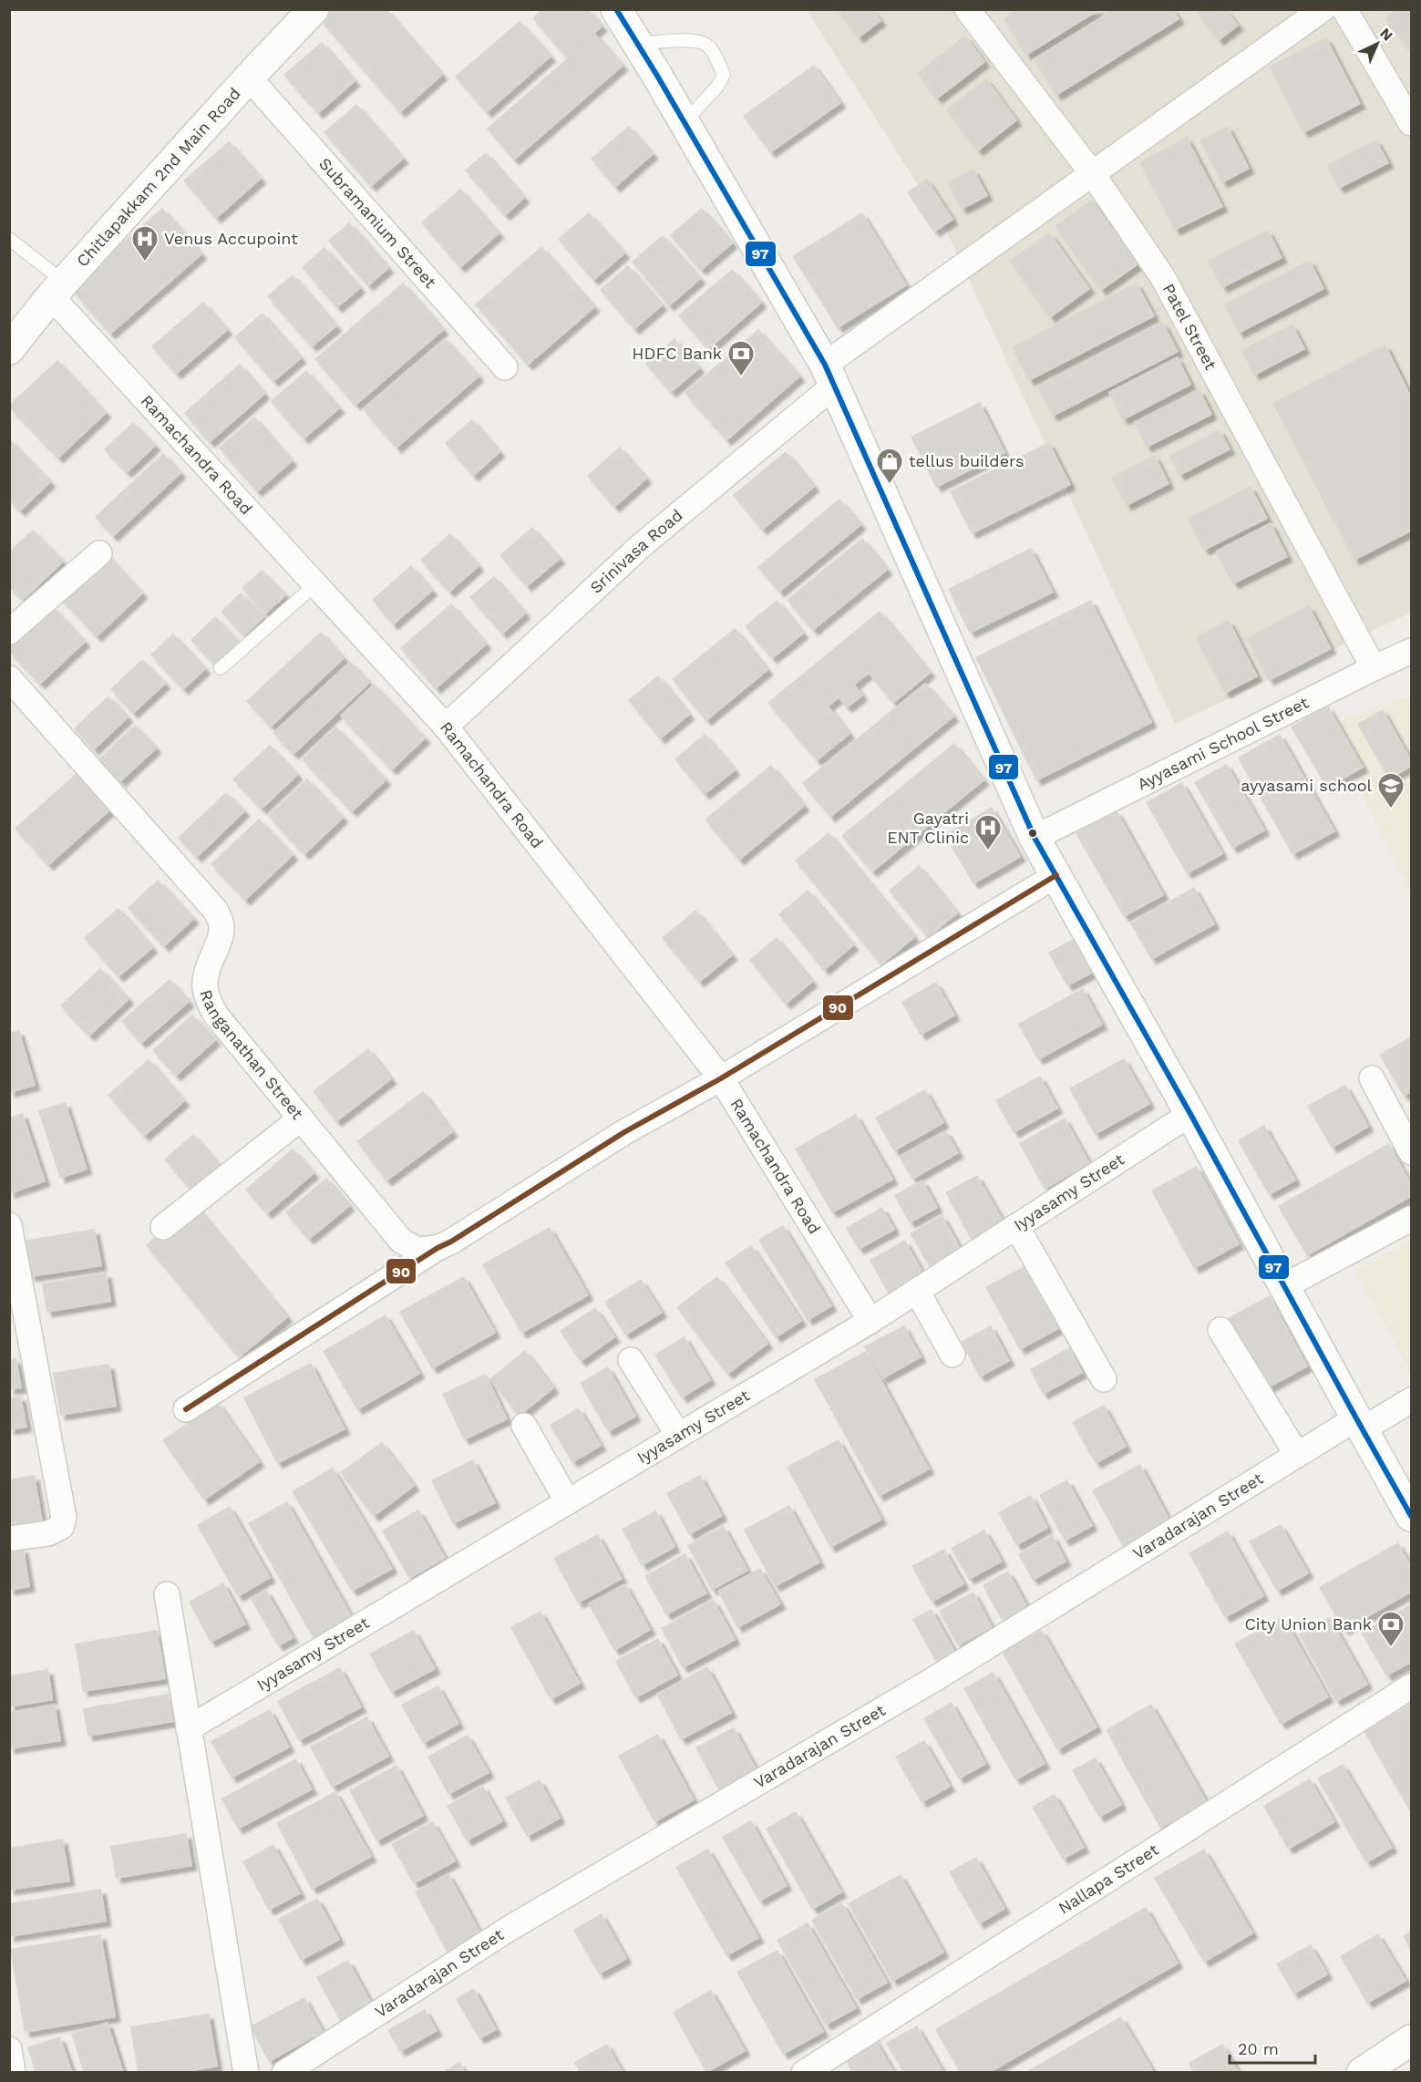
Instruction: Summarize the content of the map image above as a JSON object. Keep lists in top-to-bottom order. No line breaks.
{"streets":{"street":["Chitlapakkam 2nd Main Road","Subramanium Street","Patel Street","Ramachandra Road","Srinivasa Road","Ayyasami School Street","Ranganathan Street","Iyyasamy Street","Varadarajan Street","Nallapa Street"]},"crossings":[["Chitlapakkam 2nd Main Road","Subramanium Street"],["Chitlapakkam 2nd Main Road","Ramachandra Road"],["Patel Street","Srinivasa Road"],["Patel Street","Ayyasami School Street"],["Ramachandra Road","Srinivasa Road"],["Ramachandra Road","Iyyasamy Street"]],"places":{"hospital":["Venus Accupoint","Gayatri ENT Clinic"],"bank":["HDFC Bank","City Union Bank"],"shop":["tellus builders"],"school or university":["ayyasami school"]},"lines":["transit line 97","transit line 90"],"scale_bar":"20 m","north":"top right"}
